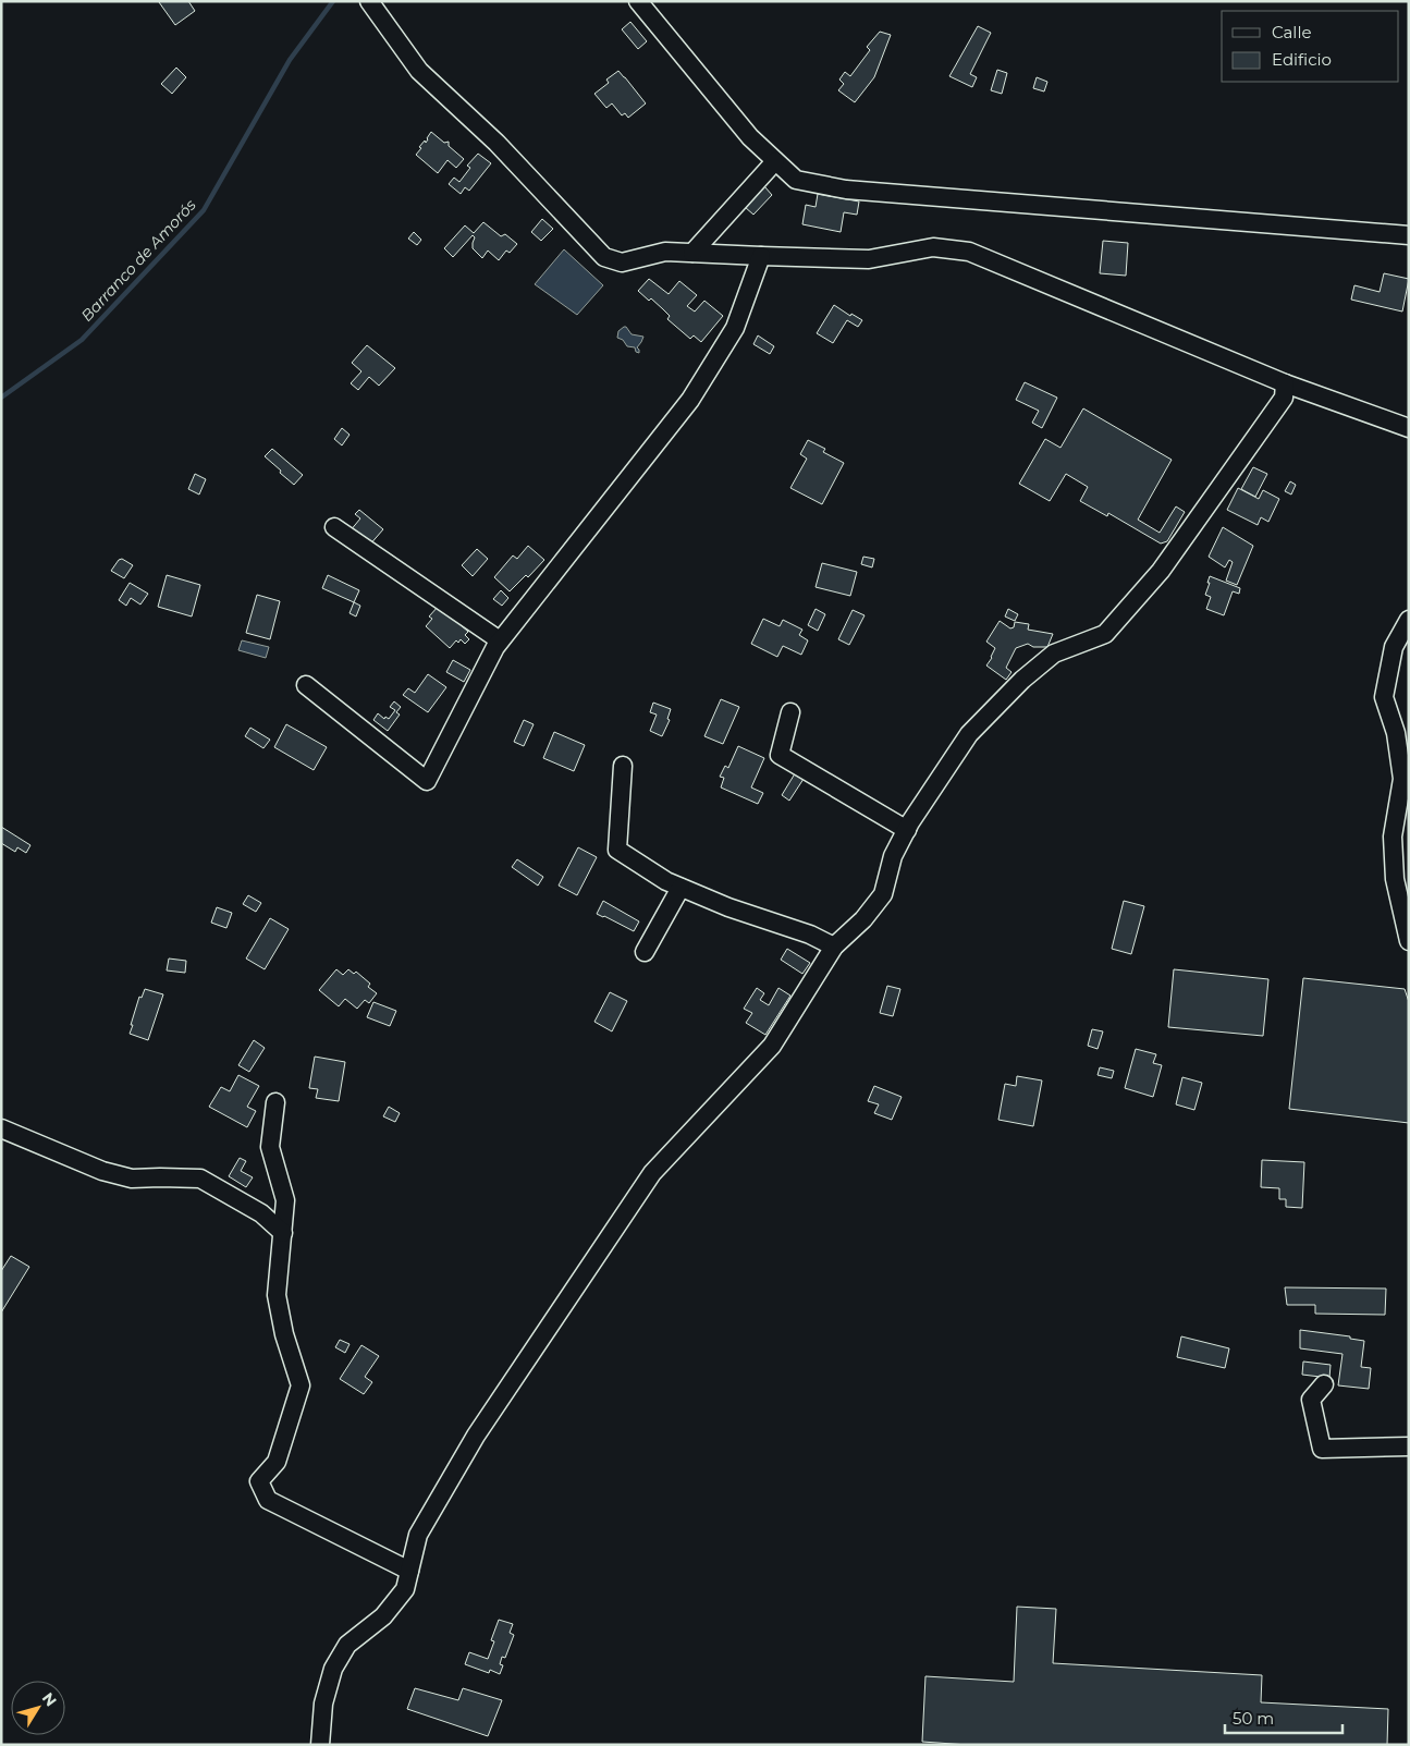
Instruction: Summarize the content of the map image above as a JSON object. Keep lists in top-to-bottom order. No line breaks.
{"water":["Barranco de Amorós"],"legend":["Calle","Edificio"],"scale_bar":"50 m","north":"top right"}
